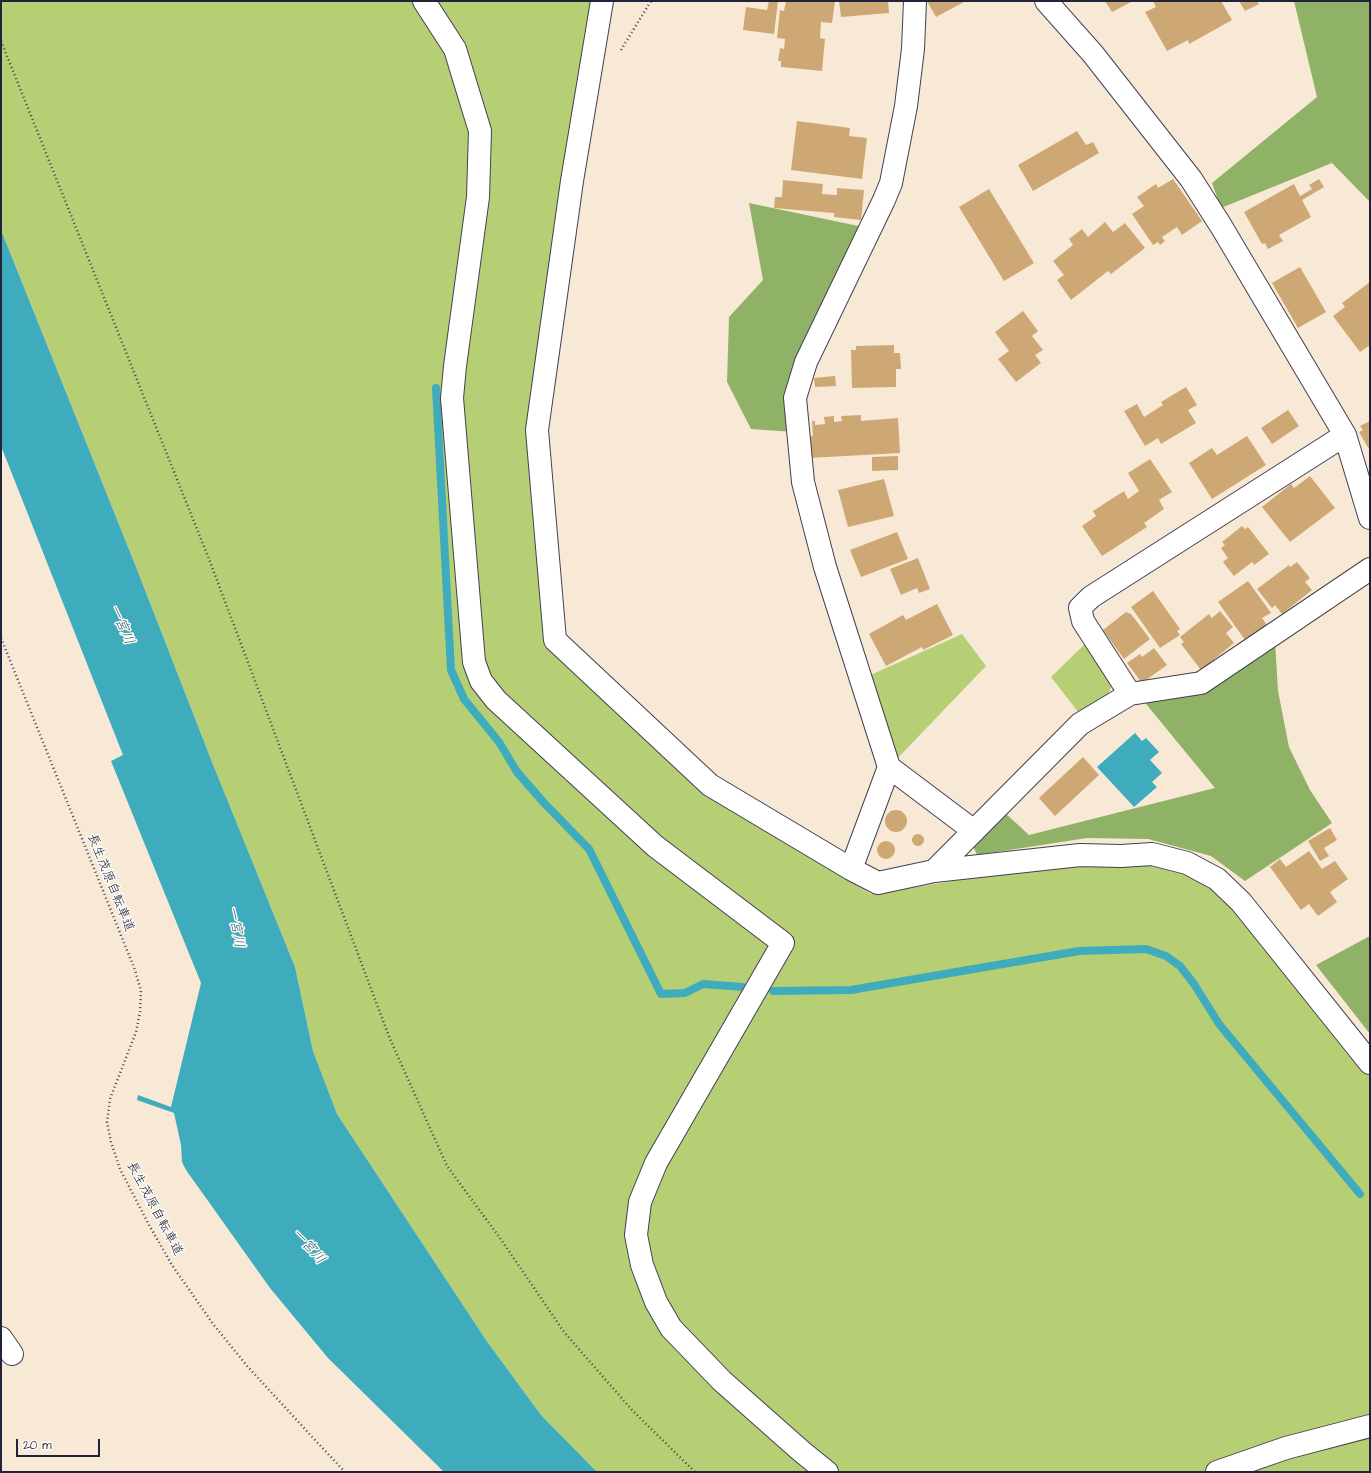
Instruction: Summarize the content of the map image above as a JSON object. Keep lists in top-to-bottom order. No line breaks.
{"streets":{"path":["長生茂原自転車道"]},"water":["一宮川"],"scale_bar":"20 m"}
